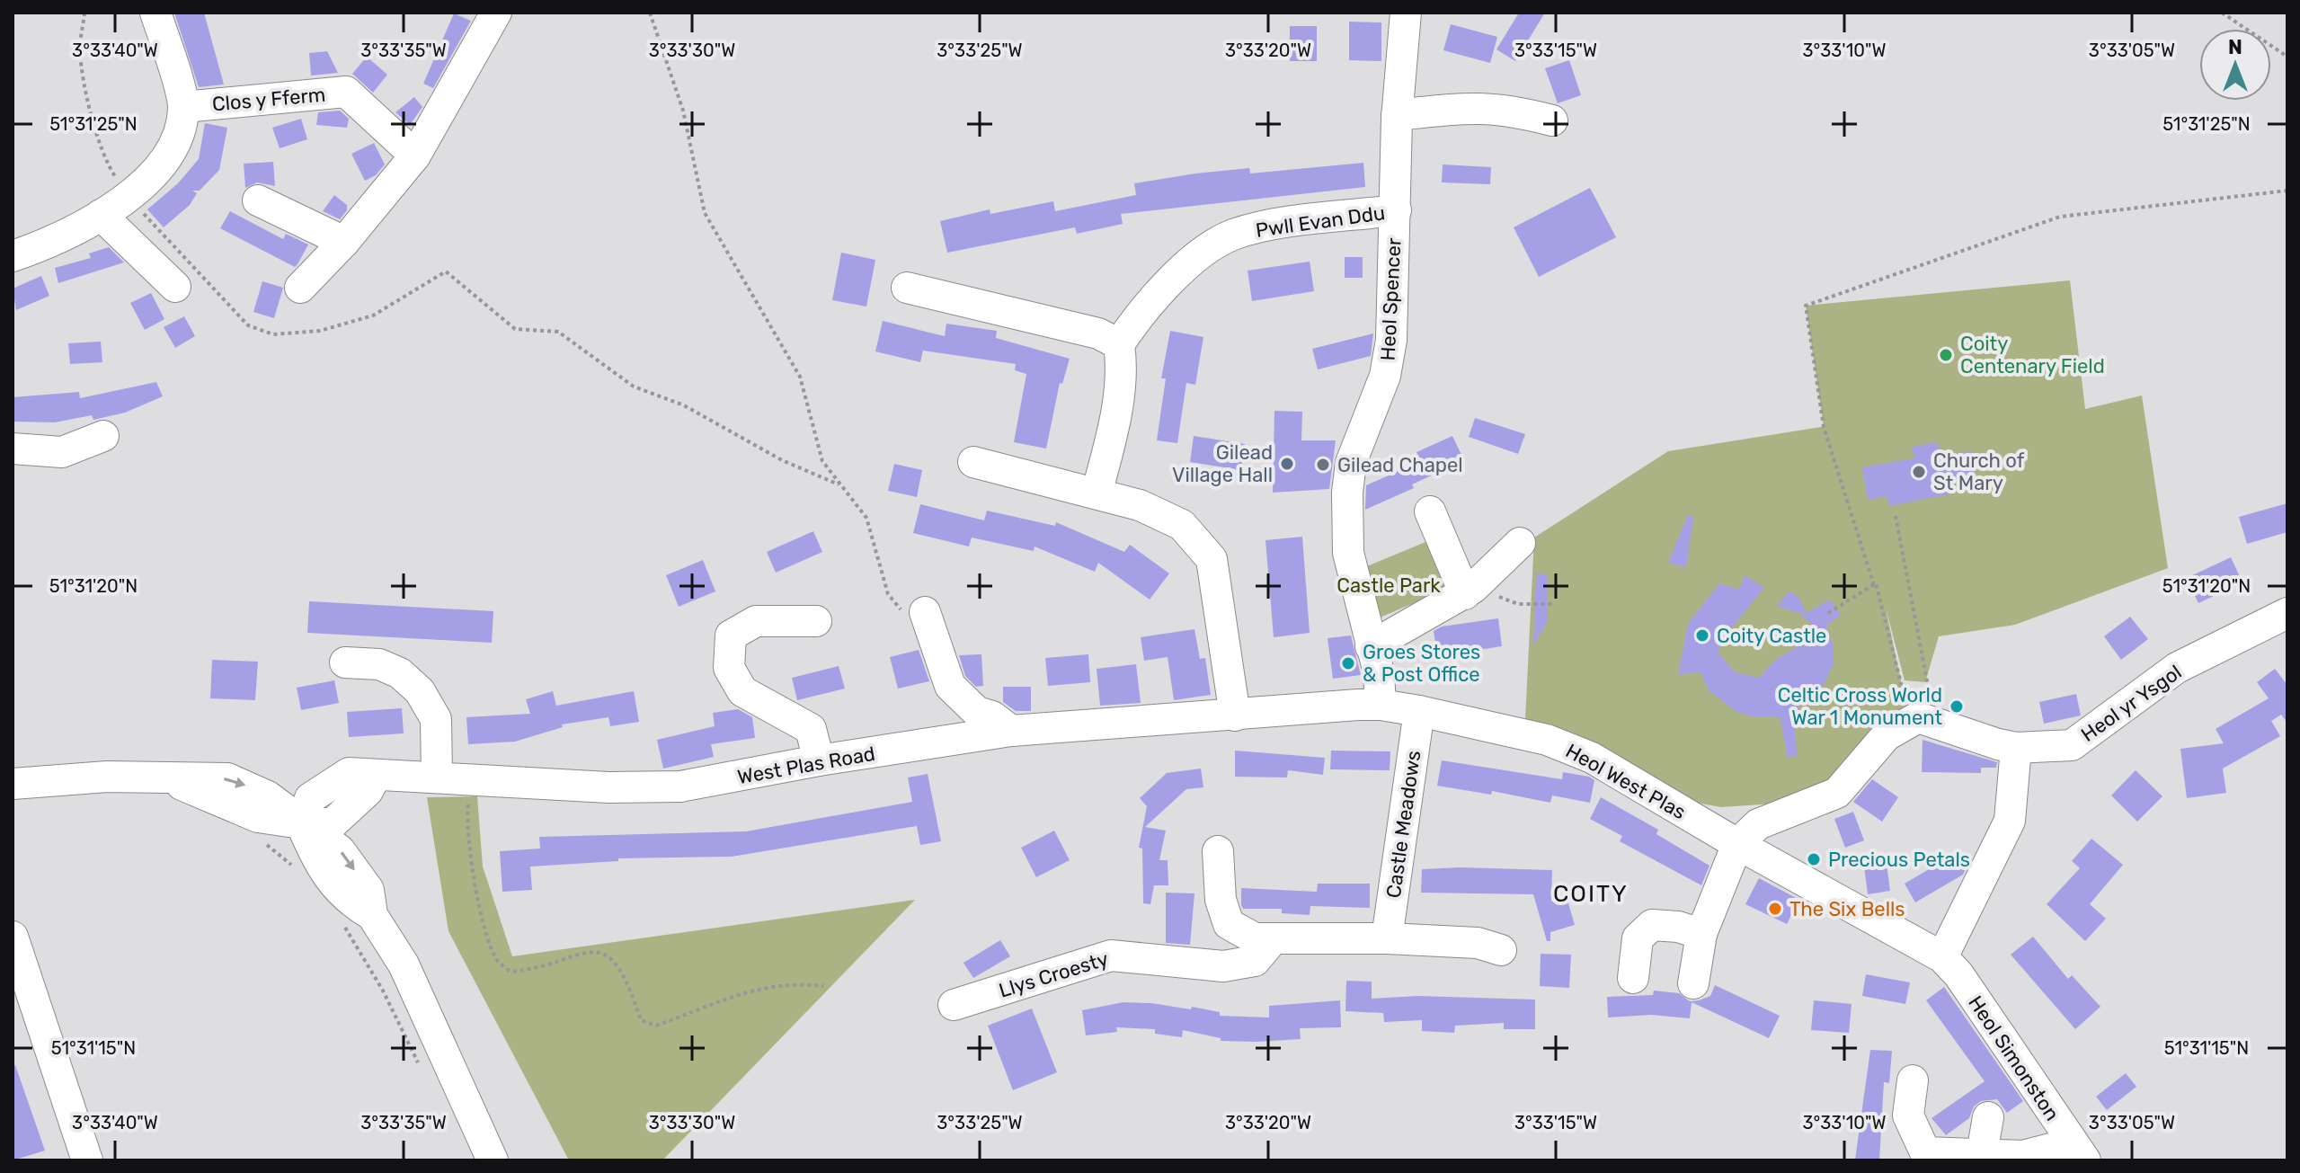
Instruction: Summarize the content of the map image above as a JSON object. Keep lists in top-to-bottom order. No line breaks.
{"streets":{"street":["Clos y Fferm","Pwll Evan Ddu","Heol Spencer","Heol yr Ysgol","West Plas Road","Heol West Plas","Castle Meadows","Llys Croesty","Heol Simonston"]},"crossings":[["Pwll Evan Ddu","Heol Spencer"],["Heol Spencer","Heol West Plas"],["West Plas Road","Heol West Plas"],["Heol West Plas","Castle Meadows"],["Heol West Plas","Heol Simonston"]],"districts":["COITY"],"parks":["Castle Park"],"places":["Coity Centenary Field","Gilead Village Hall","Gilead Chapel","Church of St Mary","Coity Castle","Groes Stores & Post Office","Celtic Cross World War 1 Monument","Precious Petals","The Six Bells"],"north":"top","coordinates":["3°33'40\"W","3°33'35\"W","3°33'30\"W","3°33'25\"W","3°33'20\"W","3°33'15\"W","3°33'10\"W","3°33'05\"W","51°31'25\"N","51°31'20\"N","51°31'15\"N"]}
